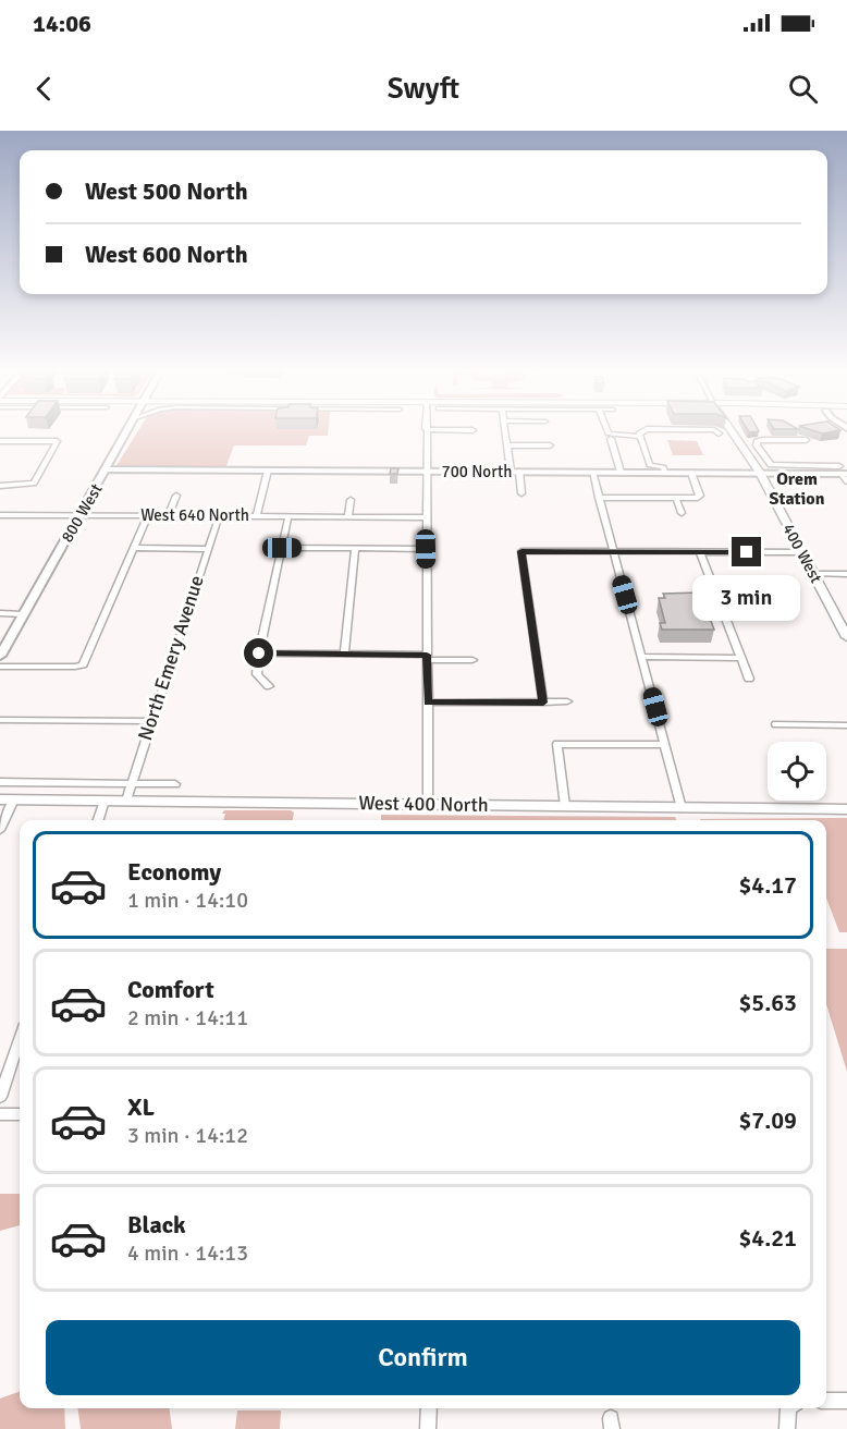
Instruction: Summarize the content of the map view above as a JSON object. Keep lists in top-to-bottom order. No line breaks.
{"streets":{"main road":["400 West","West 400 North"],"street":["700 North","800 West","West 640 North","North Emery Avenue"]},"crossings":[["700 North","800 West"],["700 North","400 West"],["800 West","West 640 North"],["West 640 North","North Emery Avenue"],["North Emery Avenue","West 400 North"]],"districts":["Orem Station"],"page":{"status":"14:06","header":"Swyft","banner":["West 500 North","West 600 North"],"bubble":"3 min","list":[{"name":"Economy","note":"1 min · 14:10","value":"$4.17"},{"name":"Comfort","note":"2 min · 14:11","value":"$5.63"},{"name":"XL","note":"3 min · 14:12","value":"$7.09"},{"name":"Black","note":"4 min · 14:13","value":"$4.21"}],"buttons":"Confirm"}}
